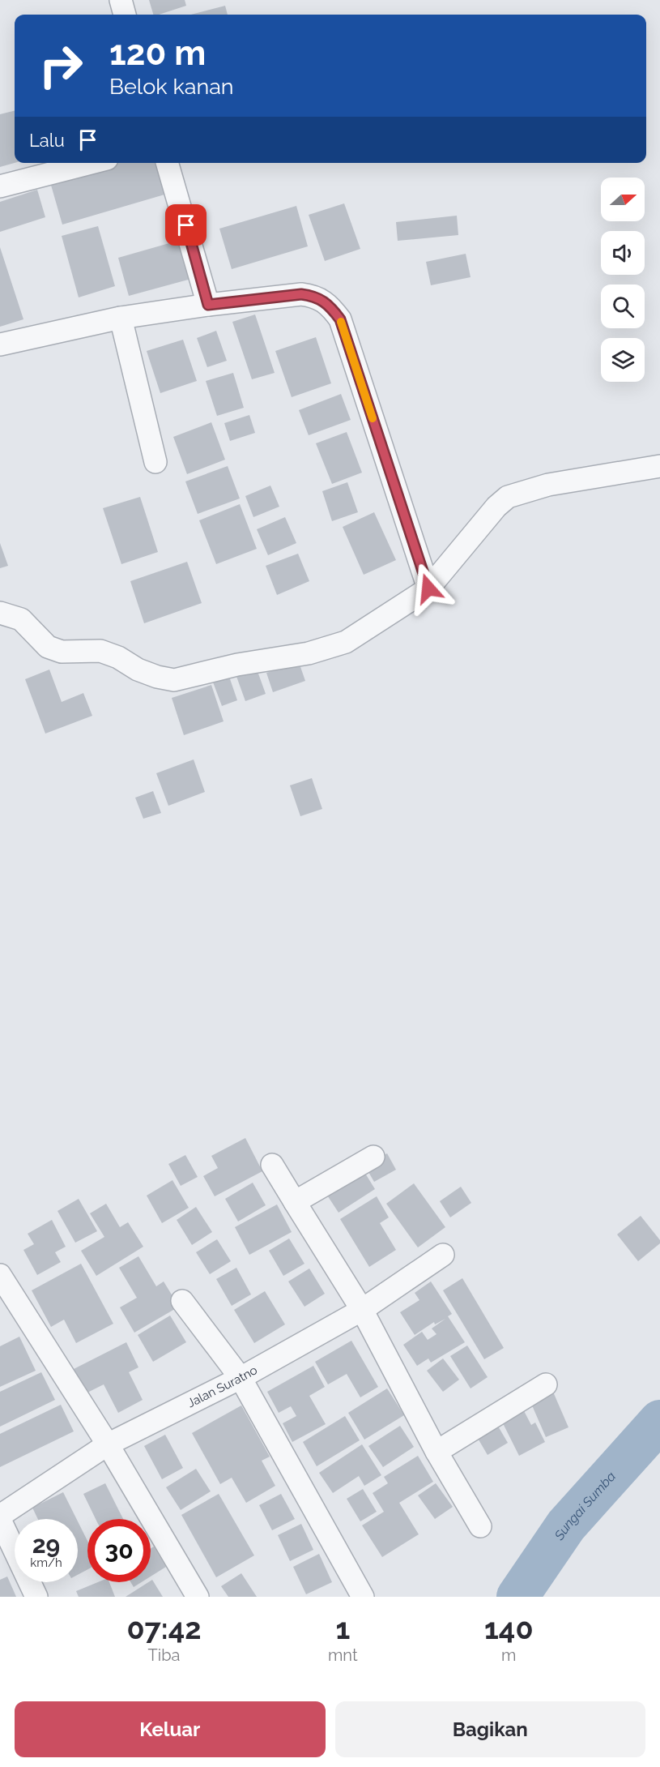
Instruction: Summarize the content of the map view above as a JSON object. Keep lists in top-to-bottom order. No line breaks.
{"streets":{"street":["Jalan Suratno"]},"water":["Sungai Sumba"],"north":"right","page":{"turn":["120 m","Belok kanan"],"then":"Lalu","speed":"29 km/h","limit":"30","eta":["07:42","Tiba","1","mnt","140","m"],"buttons":["Keluar","Bagikan"]}}
